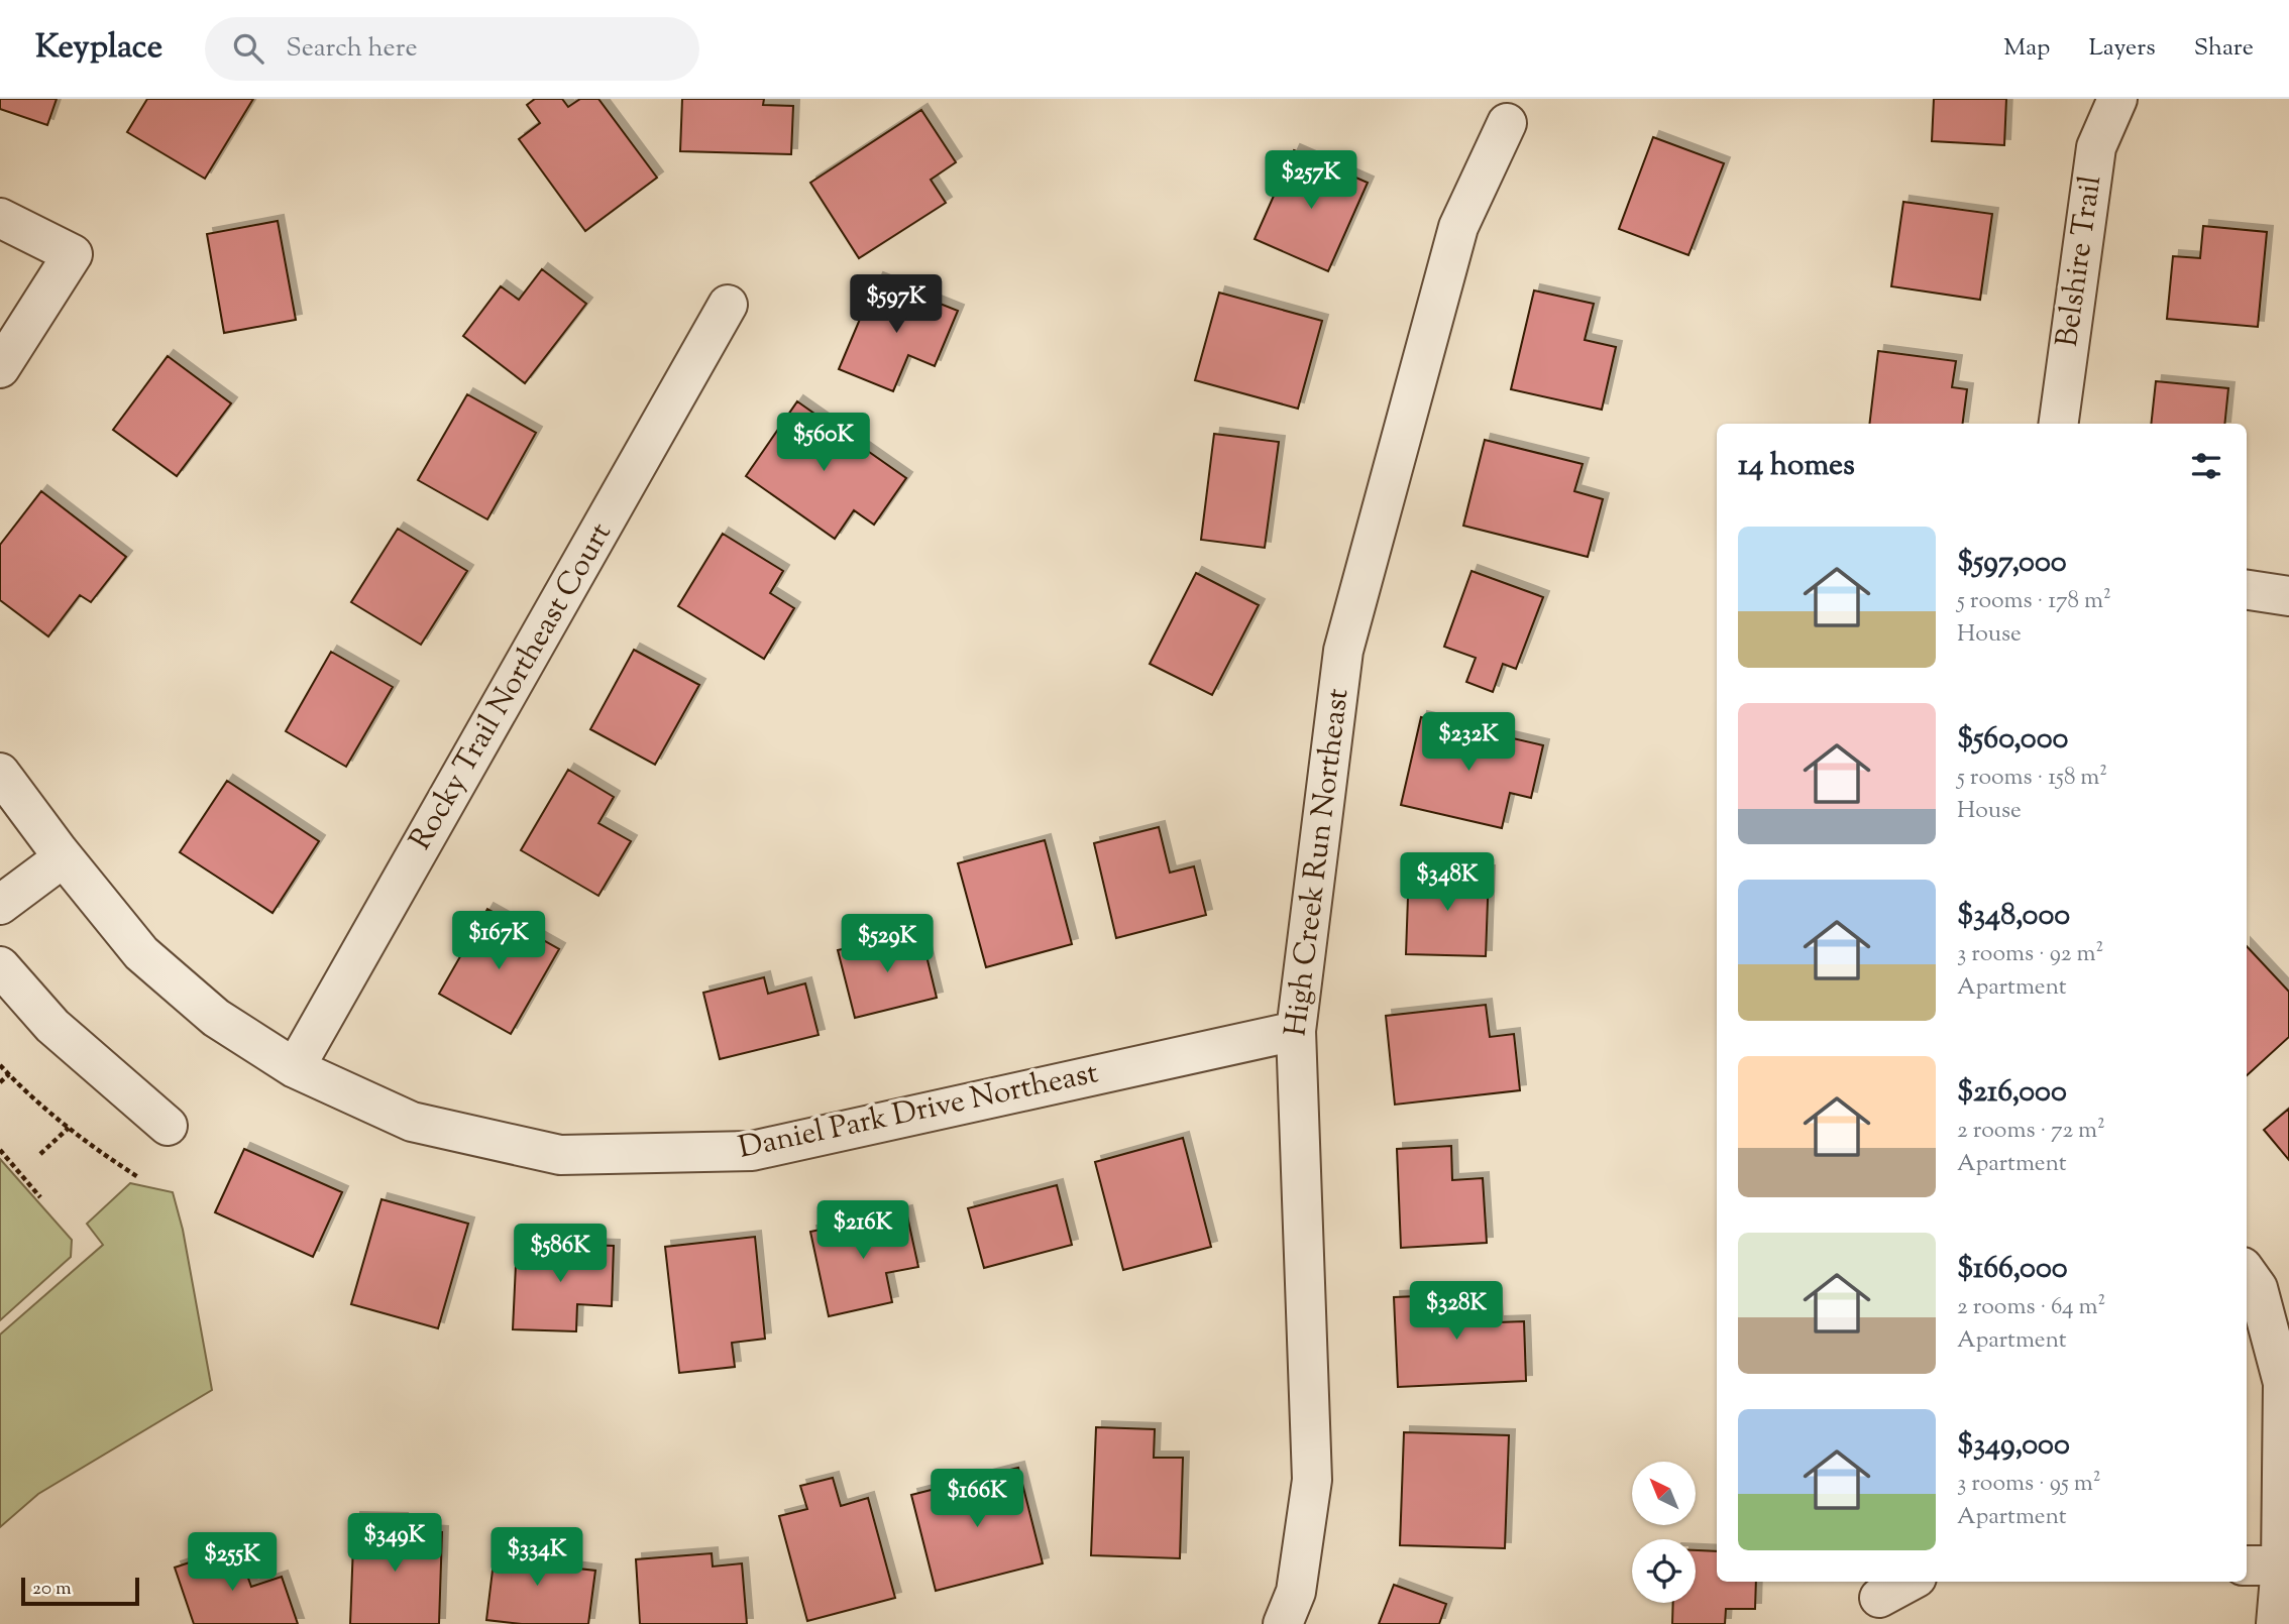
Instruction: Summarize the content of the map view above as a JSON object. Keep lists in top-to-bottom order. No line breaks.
{"streets":{"street":["Belshire Trail","Rocky Trail Northeast Court","High Creek Run Northeast","Daniel Park Drive Northeast"]},"crossings":[["Rocky Trail Northeast Court","Daniel Park Drive Northeast"],["High Creek Run Northeast","Daniel Park Drive Northeast"]],"scale_bar":"20 m","north":"top left","page":{"header":"Keyplace","search":"Search here","nav":["Map","Layers","Share"],"price":["$257K","$597K","$560K","$232K","$348K","$167K","$529K","$216K","$586K","$328K","$166K","$349K","$334K","$255K"],"heading":"14 homes","list":[{"name":"$597,000","note":"5 rooms · 178 m² · House"},{"name":"$560,000","note":"5 rooms · 158 m² · House"},{"name":"$348,000","note":"3 rooms · 92 m² · Apartment"},{"name":"$216,000","note":"2 rooms · 72 m² · Apartment"},{"name":"$166,000","note":"2 rooms · 64 m² · Apartment"},{"name":"$349,000","note":"3 rooms · 95 m² · Apartment"}],"scale":"20 m"}}
